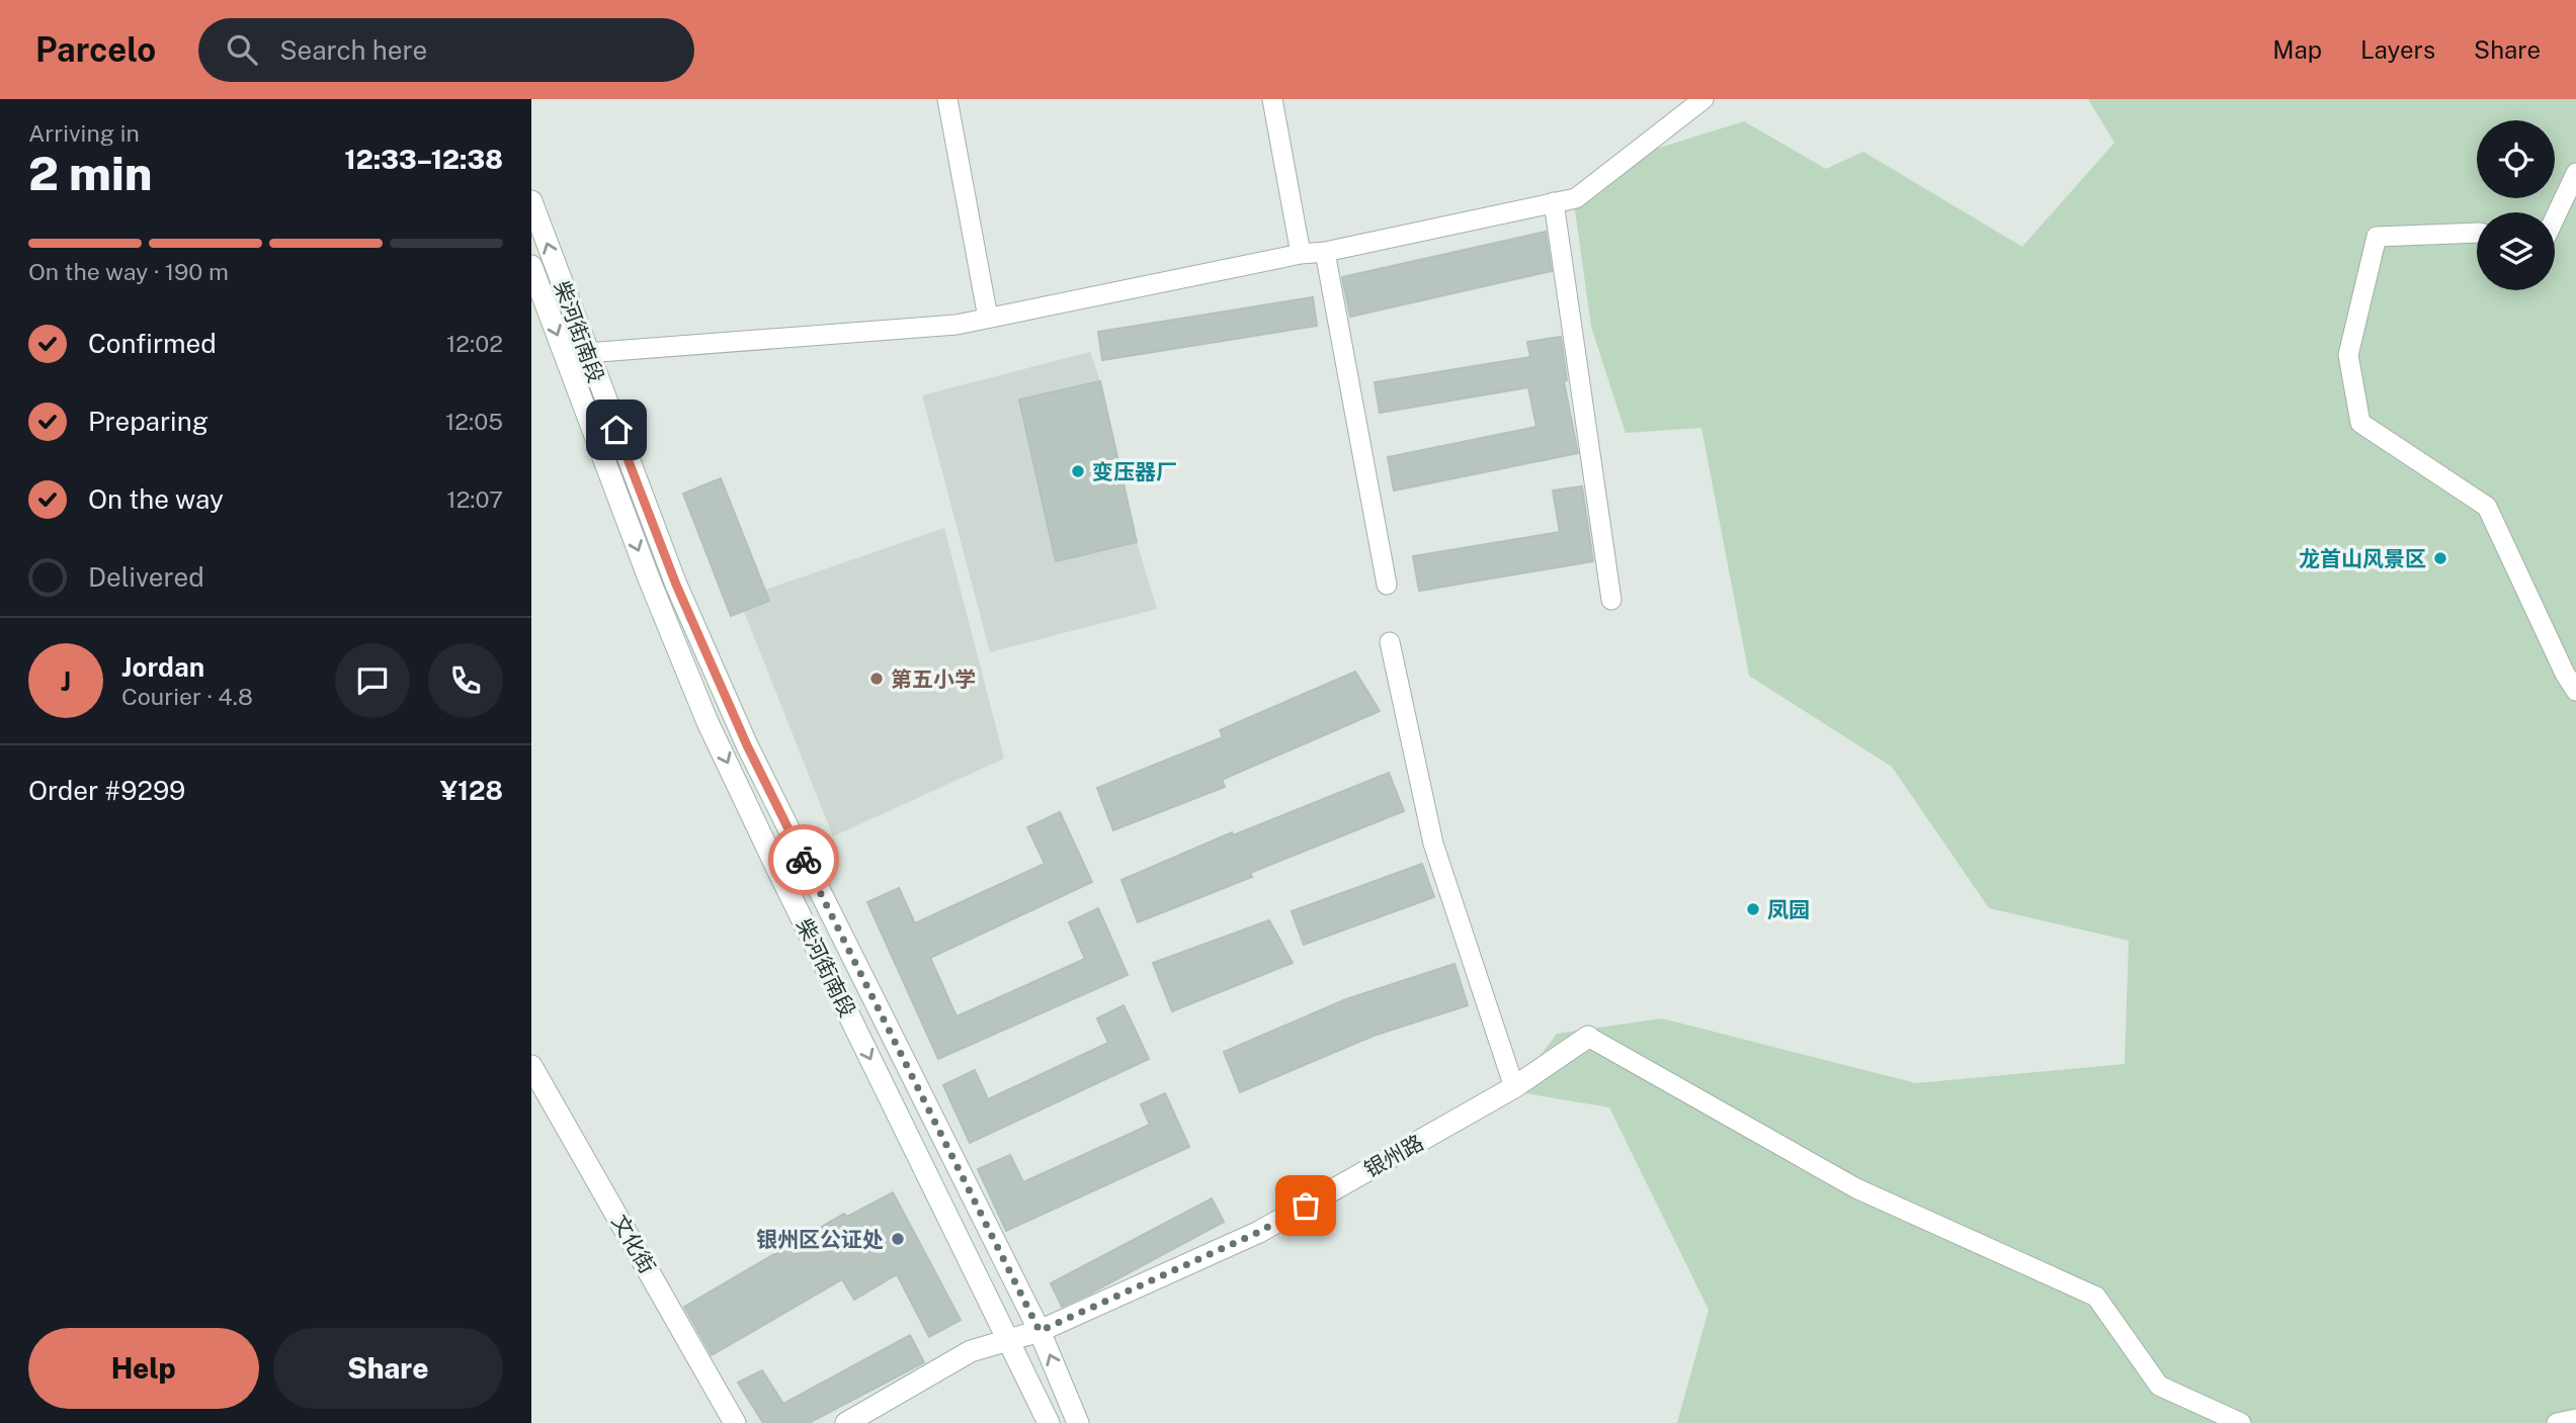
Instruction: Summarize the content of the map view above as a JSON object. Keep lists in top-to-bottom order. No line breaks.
{"streets":{"main road":["柴河街南段","银州路","文化街"]},"crossings":[["柴河街南段","银州路"]],"places":["变压器厂","龙首山风景区","第五小学","凤园","银州区公证处"],"page":{"header":"Parcelo","search":"Search here","nav":["Map","Layers","Share"],"heading":["2 min","Arriving in","12:33–12:38"],"panel":["Jordan","Courier · 4.8","Order #9299","¥128"],"bar":"On the way · 190 m","list":[["Confirmed","12:02"],["Preparing","12:05"],["On the way","12:07"],"Delivered"],"round":"J","buttons":["Help","Share"]}}
